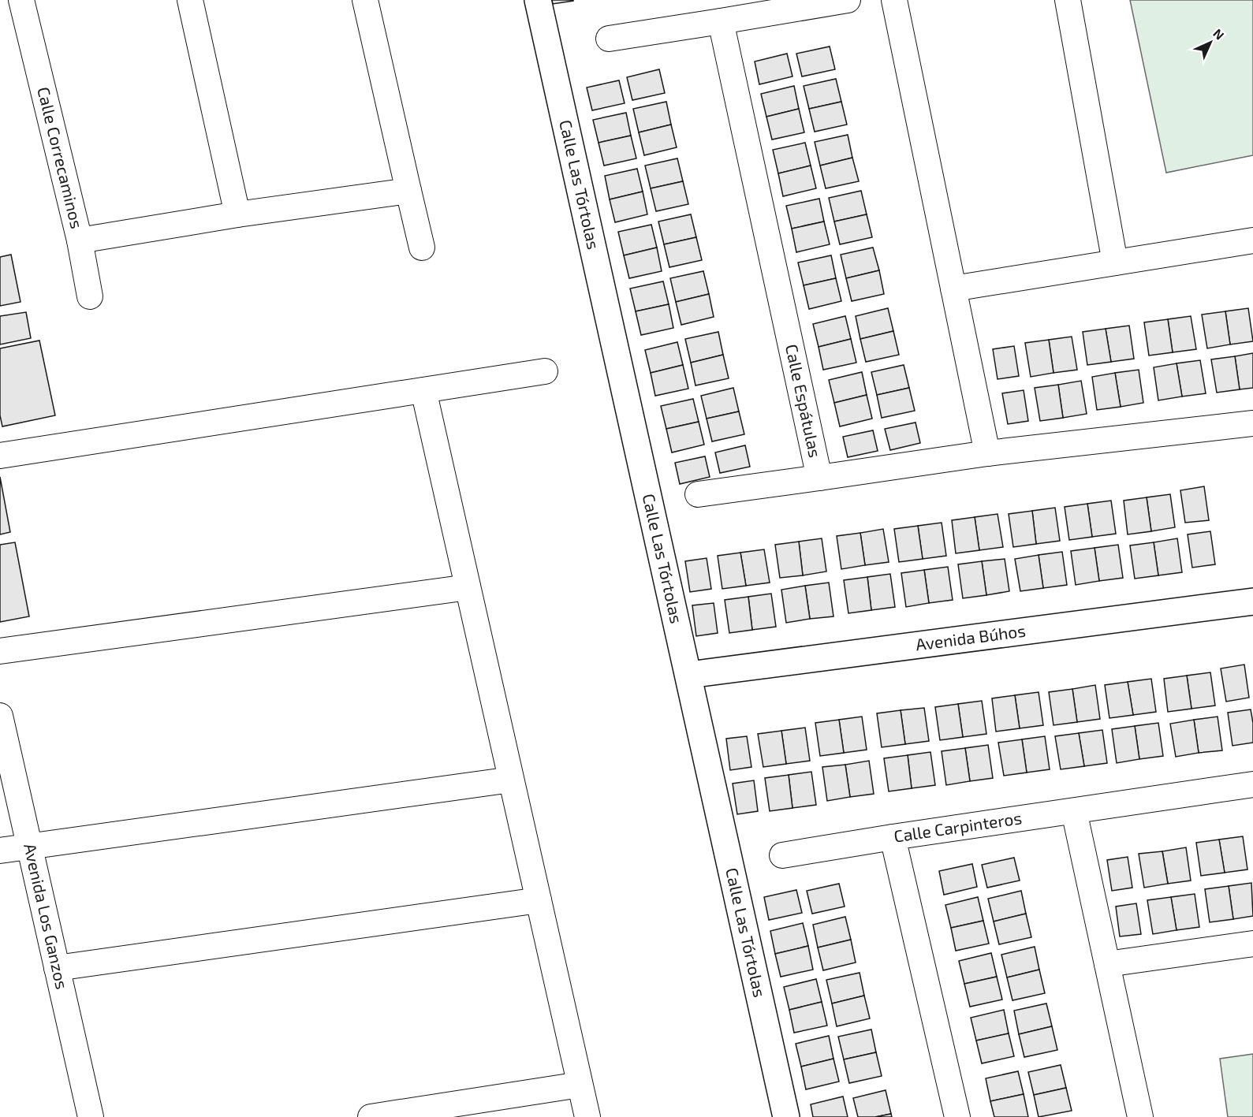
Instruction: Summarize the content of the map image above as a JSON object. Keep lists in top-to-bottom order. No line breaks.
{"streets":{"street":["Calle Correcaminos","Calle Las Tórtolas","Calle Espátulas","Avenida Búhos","Calle Carpinteros","Avenida Los Ganzos"]},"crossings":[["Calle Las Tórtolas","Avenida Búhos"]],"north":"top right"}
